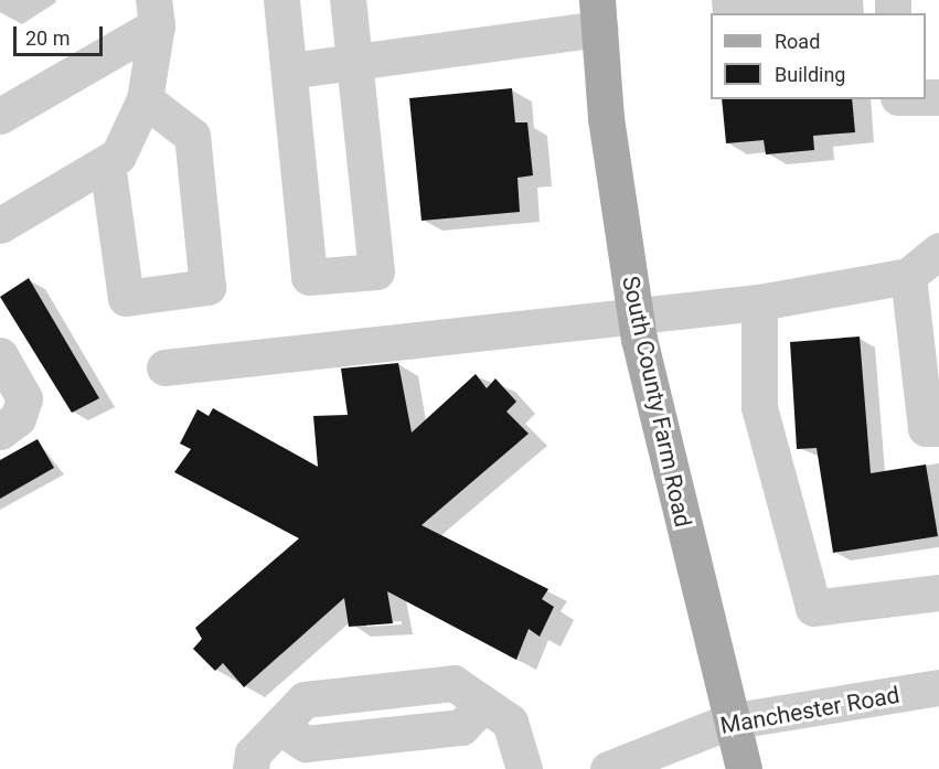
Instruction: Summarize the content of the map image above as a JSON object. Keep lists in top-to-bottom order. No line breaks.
{"streets":{"main road":["South County Farm Road"],"street":["Manchester Road"]},"crossings":[["South County Farm Road","Manchester Road"]],"legend":["Road","Building"],"scale_bar":"20 m"}
